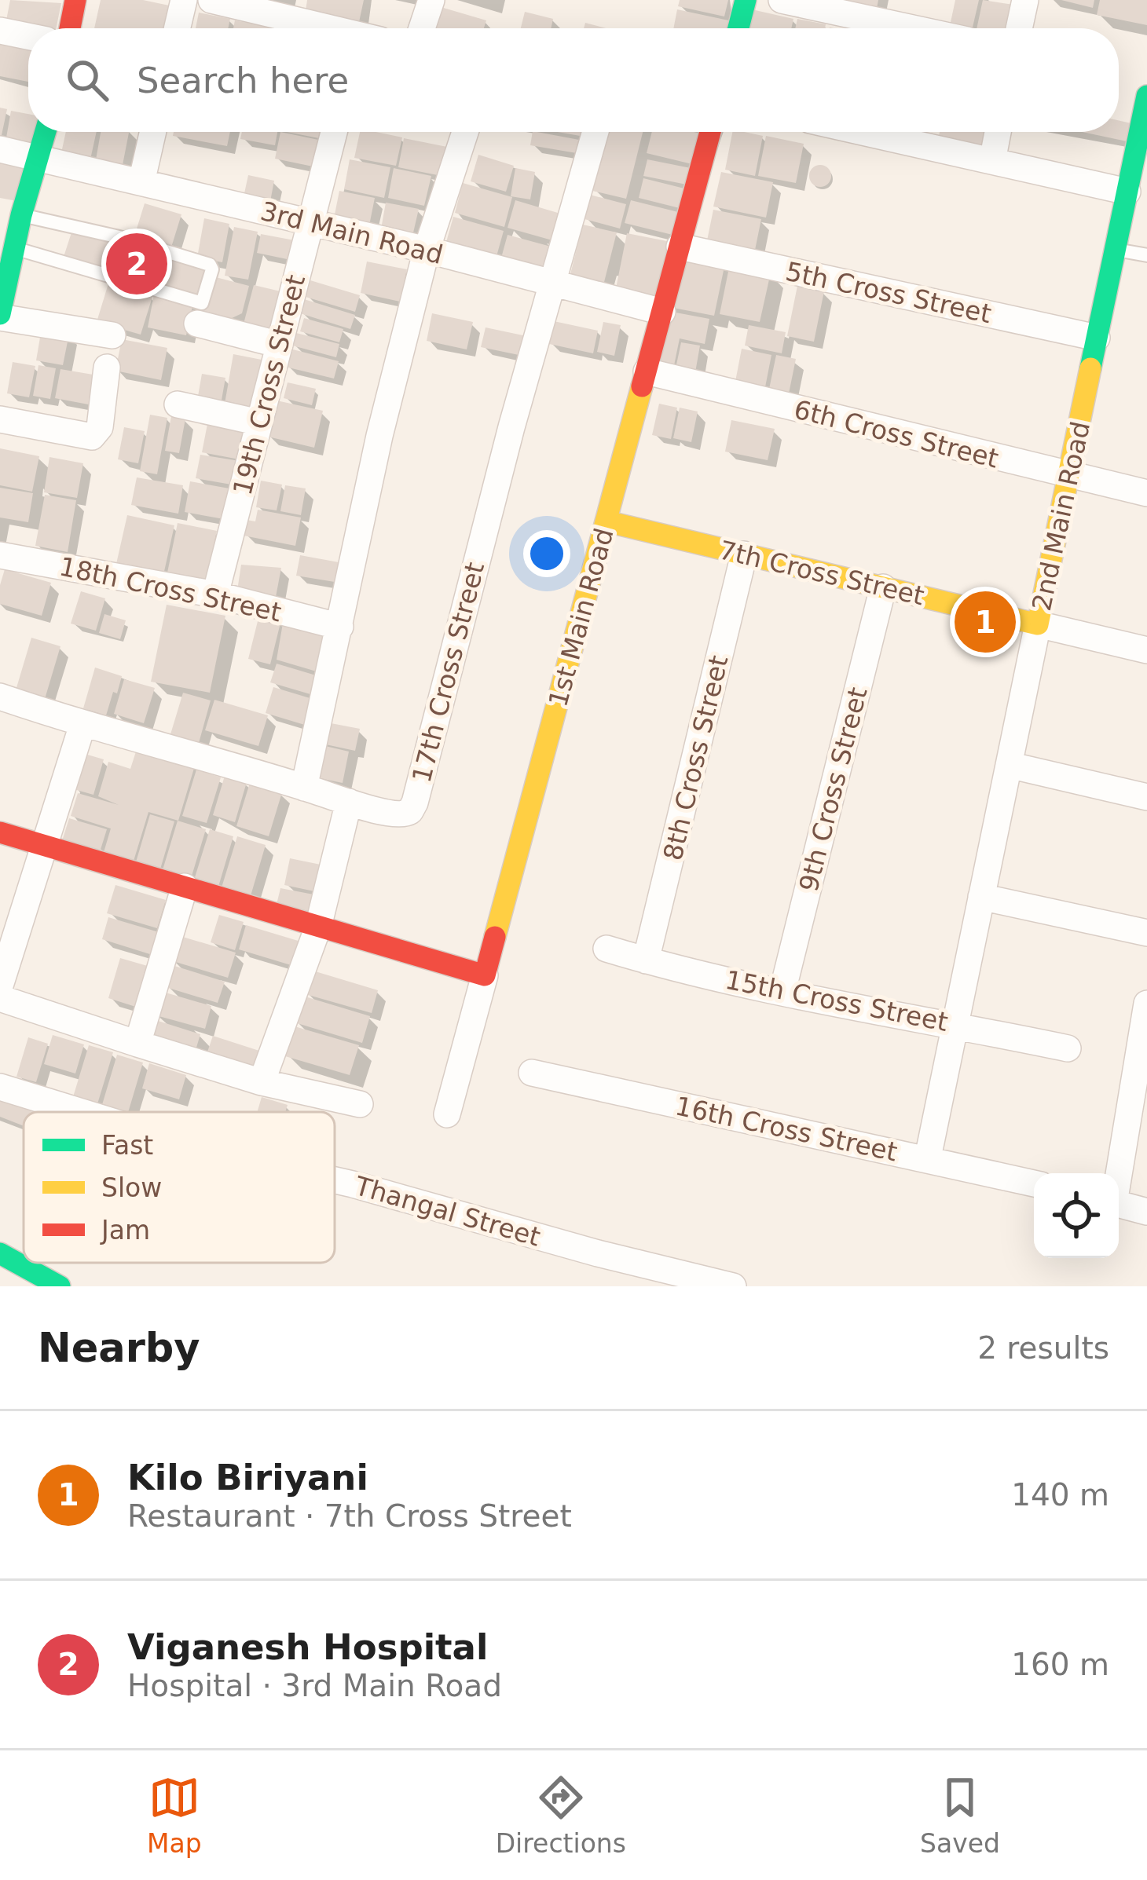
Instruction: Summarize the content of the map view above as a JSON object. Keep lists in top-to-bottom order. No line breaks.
{"streets":{"street":["3rd Main Road","5th Cross Street","19th Cross Street","6th Cross Street","2nd Main Road","7th Cross Street","18th Cross Street","1st Main Road","17th Cross Street","8th Cross Street","9th Cross Street","15th Cross Street","16th Cross Street","Thangal Street"]},"crossings":[["3rd Main Road","19th Cross Street"],["3rd Main Road","1st Main Road"],["3rd Main Road","17th Cross Street"],["5th Cross Street","2nd Main Road"],["5th Cross Street","1st Main Road"],["19th Cross Street","18th Cross Street"],["6th Cross Street","2nd Main Road"],["6th Cross Street","1st Main Road"],["2nd Main Road","7th Cross Street"],["2nd Main Road","15th Cross Street"],["2nd Main Road","16th Cross Street"],["7th Cross Street","1st Main Road"],["7th Cross Street","8th Cross Street"],["7th Cross Street","9th Cross Street"],["8th Cross Street","15th Cross Street"],["9th Cross Street","15th Cross Street"]],"legend":["Fast","Slow","Jam"],"page":{"search":"Search here","pins":["2","1"],"heading":["Nearby","2 results"],"list":[{"mark":"1","name":"Kilo Biriyani","note":"Restaurant · 7th Cross Street","value":"140 m"},{"mark":"2","name":"Viganesh Hospital","note":"Hospital · 3rd Main Road","value":"160 m"}],"nav":["Map","Directions","Saved"]}}
